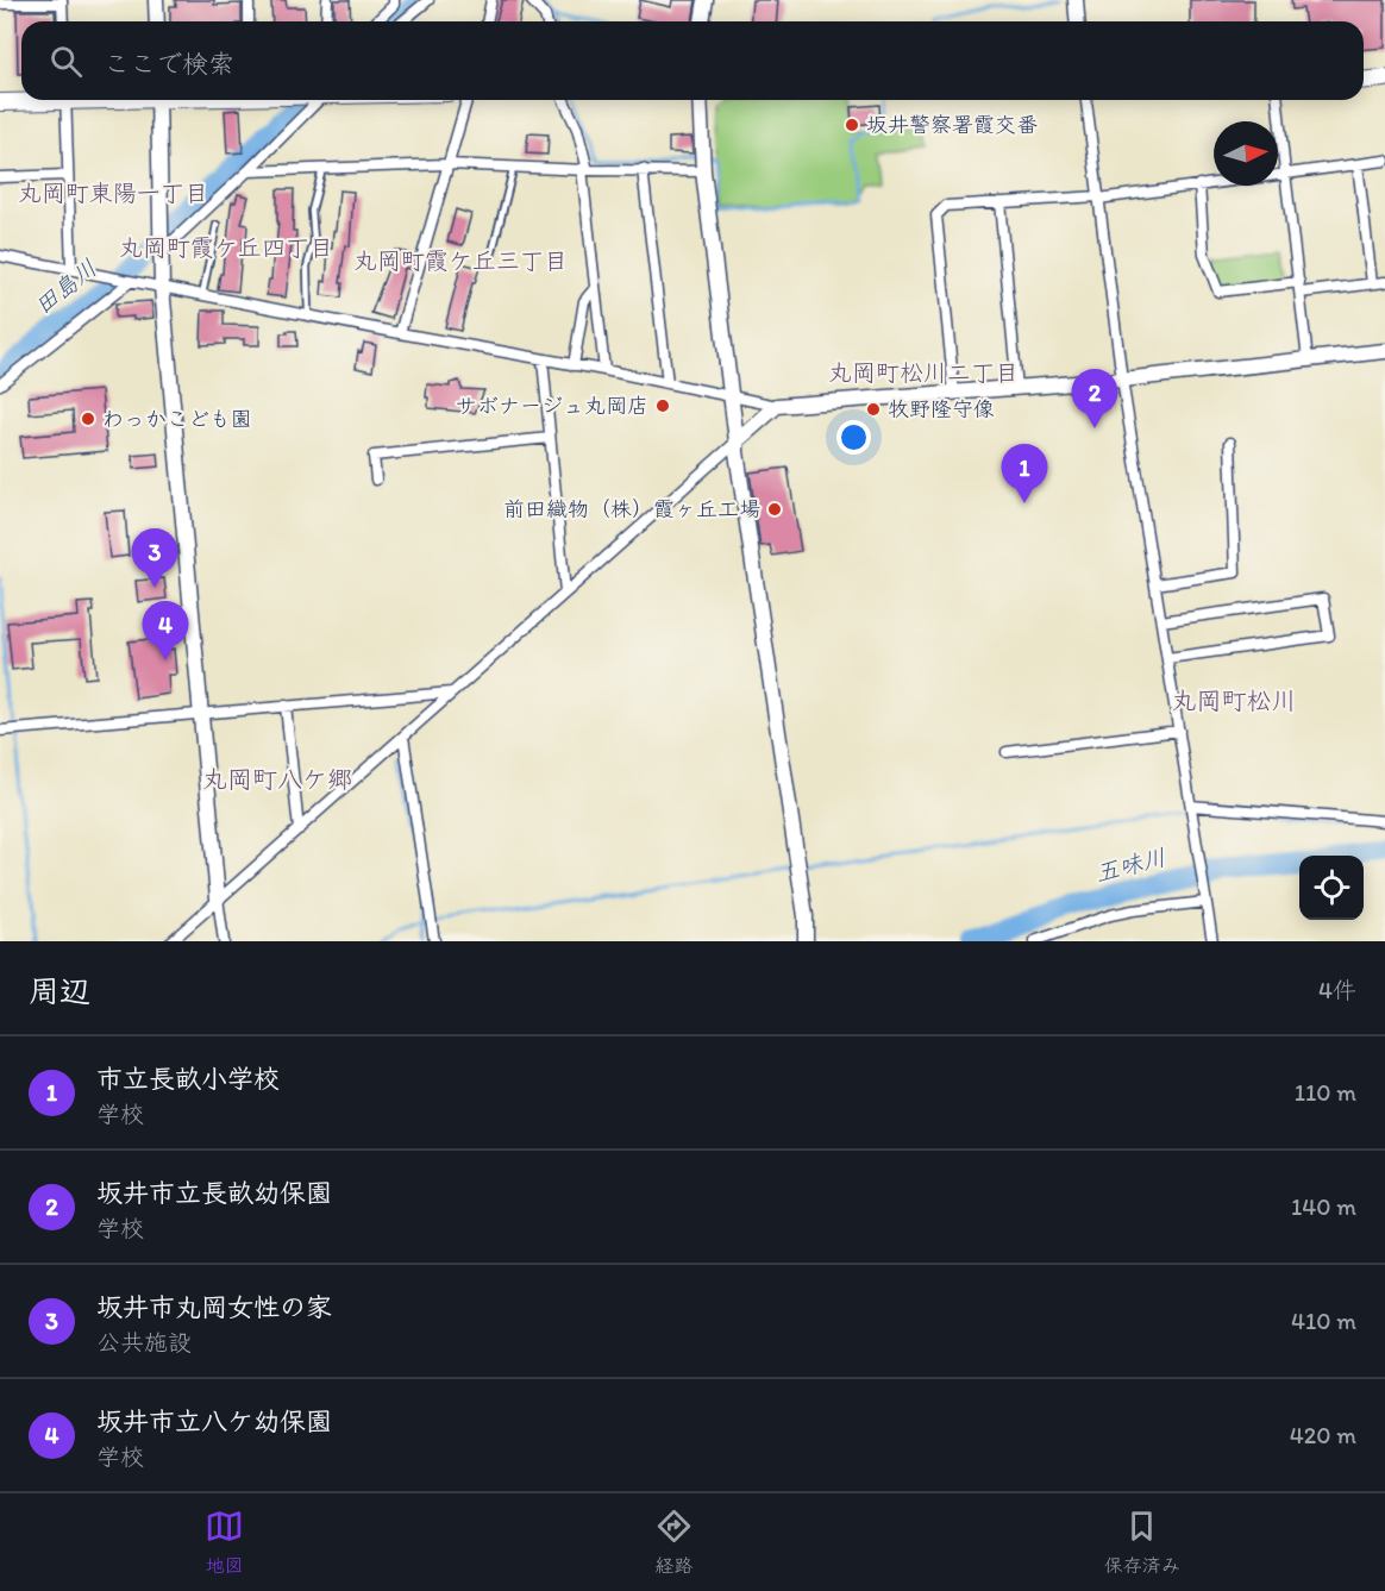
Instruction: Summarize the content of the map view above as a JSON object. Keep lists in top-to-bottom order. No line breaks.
{"districts":["丸岡町東陽一丁目","丸岡町霞ケ丘四丁目","丸岡町霞ケ丘三丁目","丸岡町松川二丁目","丸岡町松川","丸岡町八ケ郷"],"water":["田島川","五味川"],"places":["坂井警察署霞交番","サボナージュ丸岡店","牧野隆守像","わっかこども園","前田織物（株）霞ヶ丘工場"],"north":"right","page":{"search":"ここで検索","pins":["2","1","3","4"],"heading":["周辺","4件"],"list":[{"mark":"1","name":"市立長畝小学校","note":"学校","value":"110 m"},{"mark":"2","name":"坂井市立長畝幼保園","note":"学校","value":"140 m"},{"mark":"3","name":"坂井市丸岡女性の家","note":"公共施設","value":"410 m"},{"mark":"4","name":"坂井市立八ケ幼保園","note":"学校","value":"420 m"}],"nav":["地図","経路","保存済み"]}}
